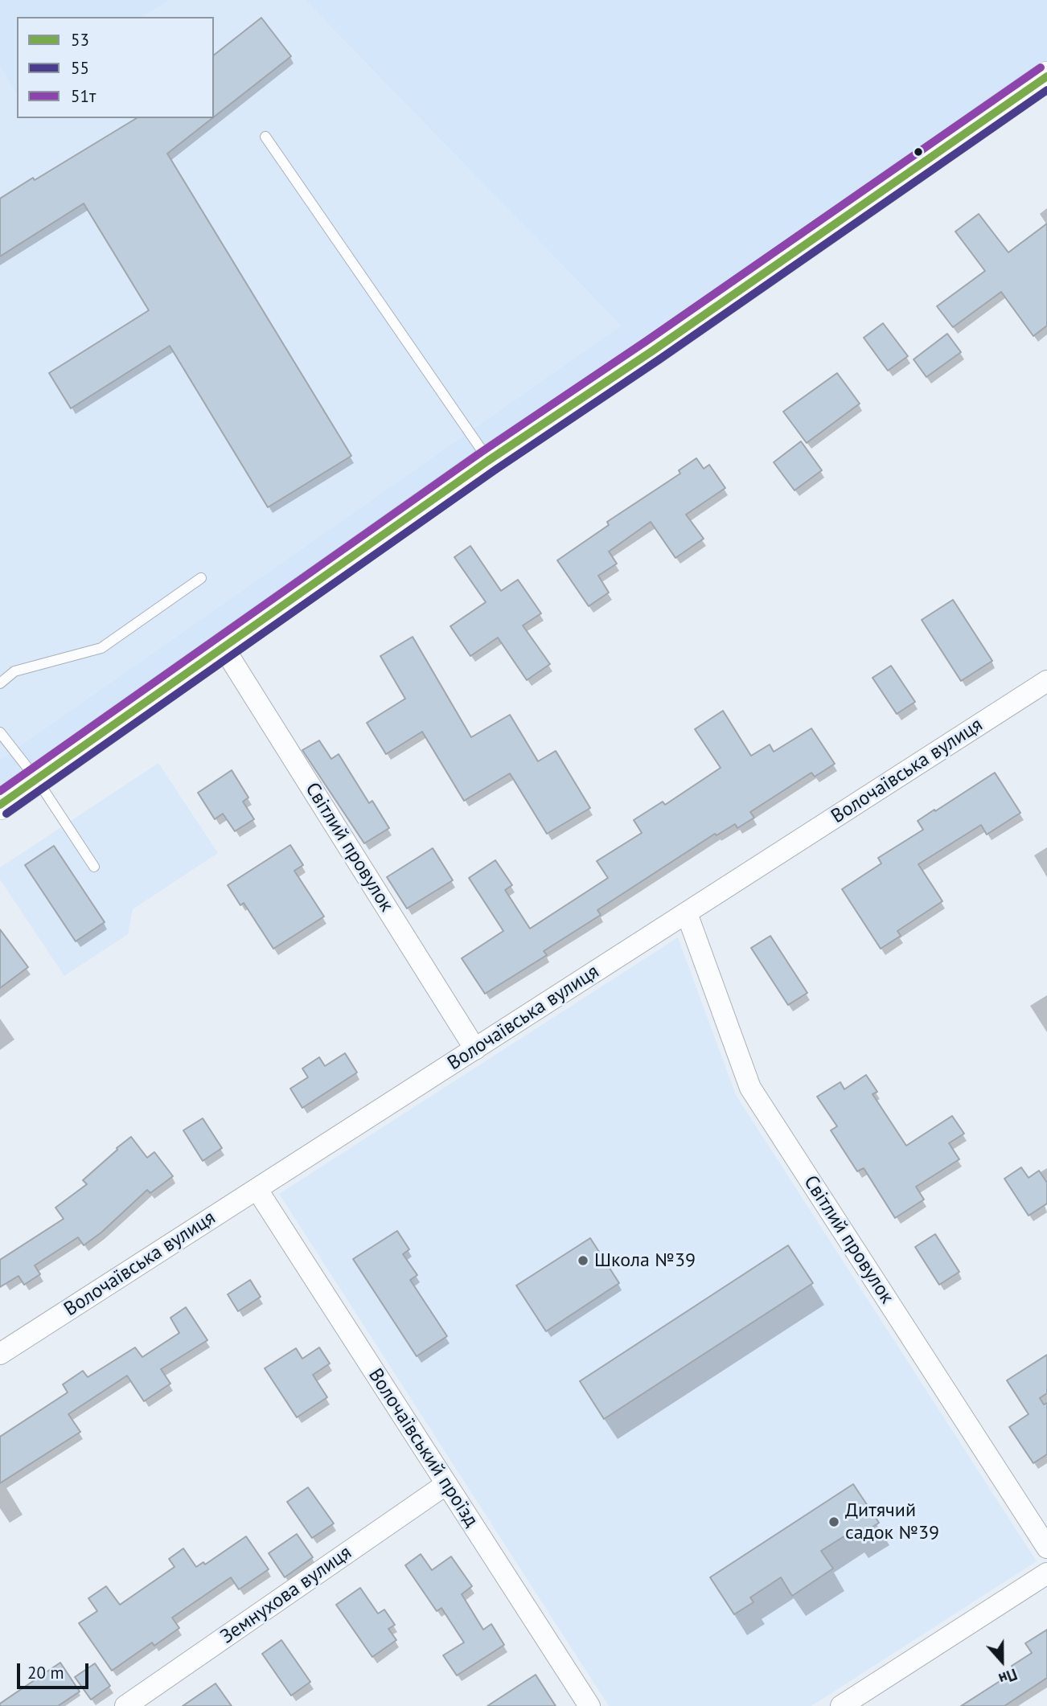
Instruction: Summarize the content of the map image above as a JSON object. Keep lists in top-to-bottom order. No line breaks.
{"streets":{"street":["Волочаївська вулиця","Світлий провулок","Волочаївський проїзд","Земнухова вулиця"]},"crossings":[["Волочаївська вулиця","Світлий провулок"],["Волочаївська вулиця","Волочаївський проїзд"],["Волочаївський проїзд","Земнухова вулиця"]],"places":["Школа №39","Дитячий садок №39"],"lines":["transit line 51т","transit line 53","transit line 55"],"legend":["53","55","51т"],"scale_bar":"20 m","north":"bottom"}
